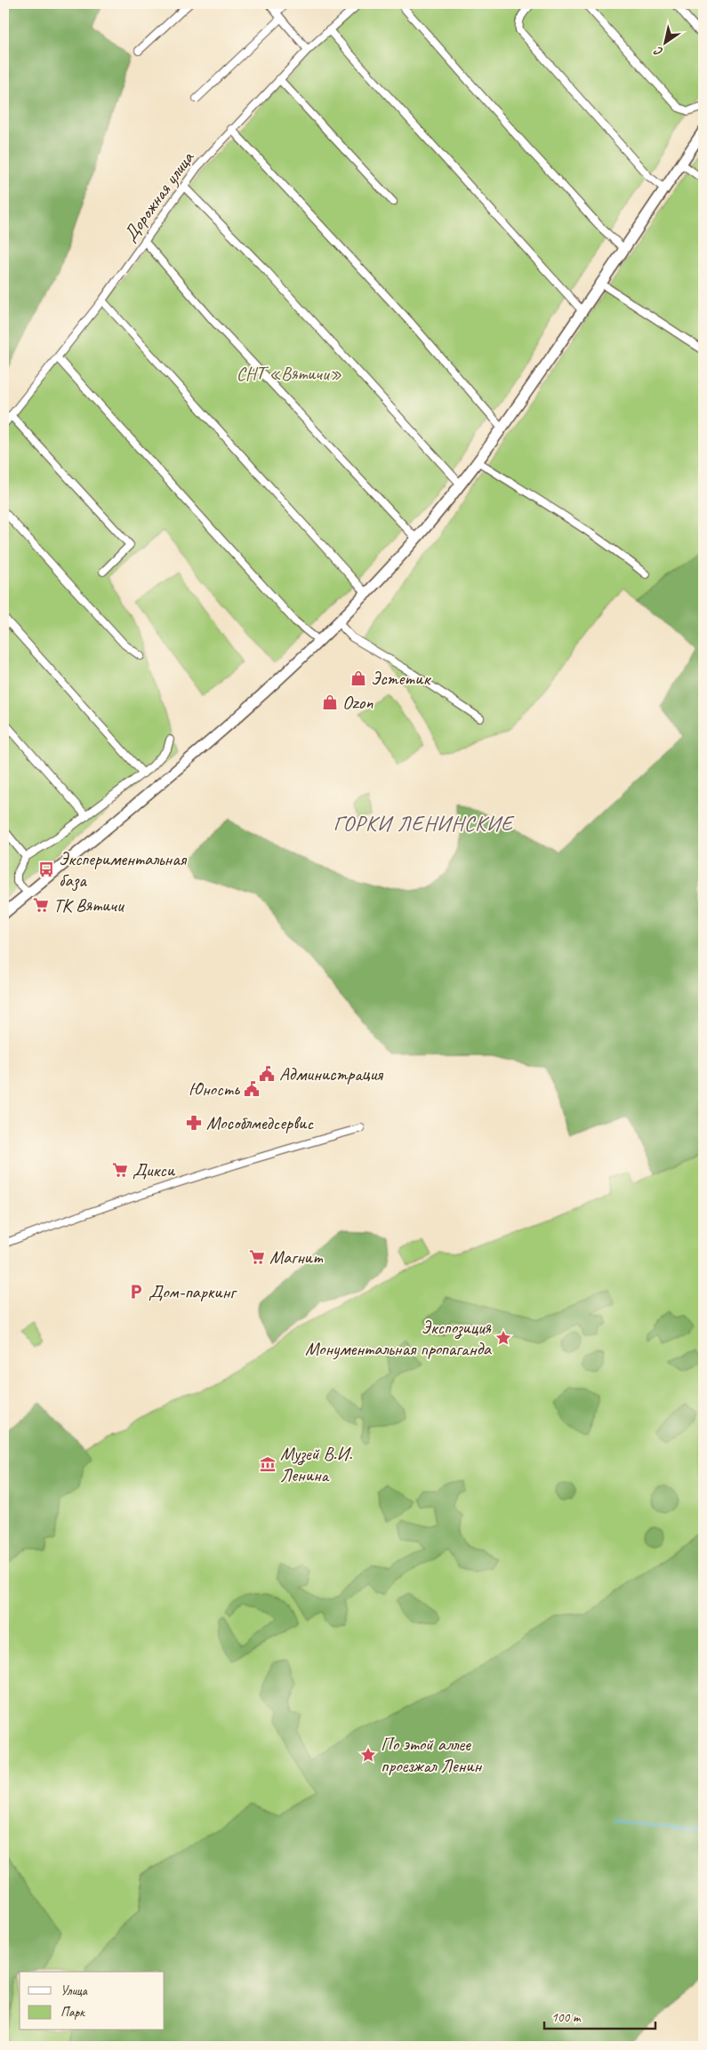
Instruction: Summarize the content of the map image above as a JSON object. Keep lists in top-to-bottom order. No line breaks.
{"streets":{"street":["Дорожная улица"]},"districts":["ГОРКИ ЛЕНИНСКИЕ"],"parks":["СНТ «Вятичи»"],"places":{"shop":["Эстетик","Ozon"],"bus stop":["Экспериментальная база"],"supermarket":["ТК Вятичи","Дикси","Магнит"],"public building":["Администрация","Юность"],"pharmacy":["Мособлмедсервис"],"parking":["Дом-паркинг"],"place":["Экспозиция Монументальная пропаганда","По этой аллее проезжал Ленин"],"museum":["Музей В.И. Ленина"]},"legend":["Улица","Парк"],"scale_bar":"100 m","north":"bottom left"}
